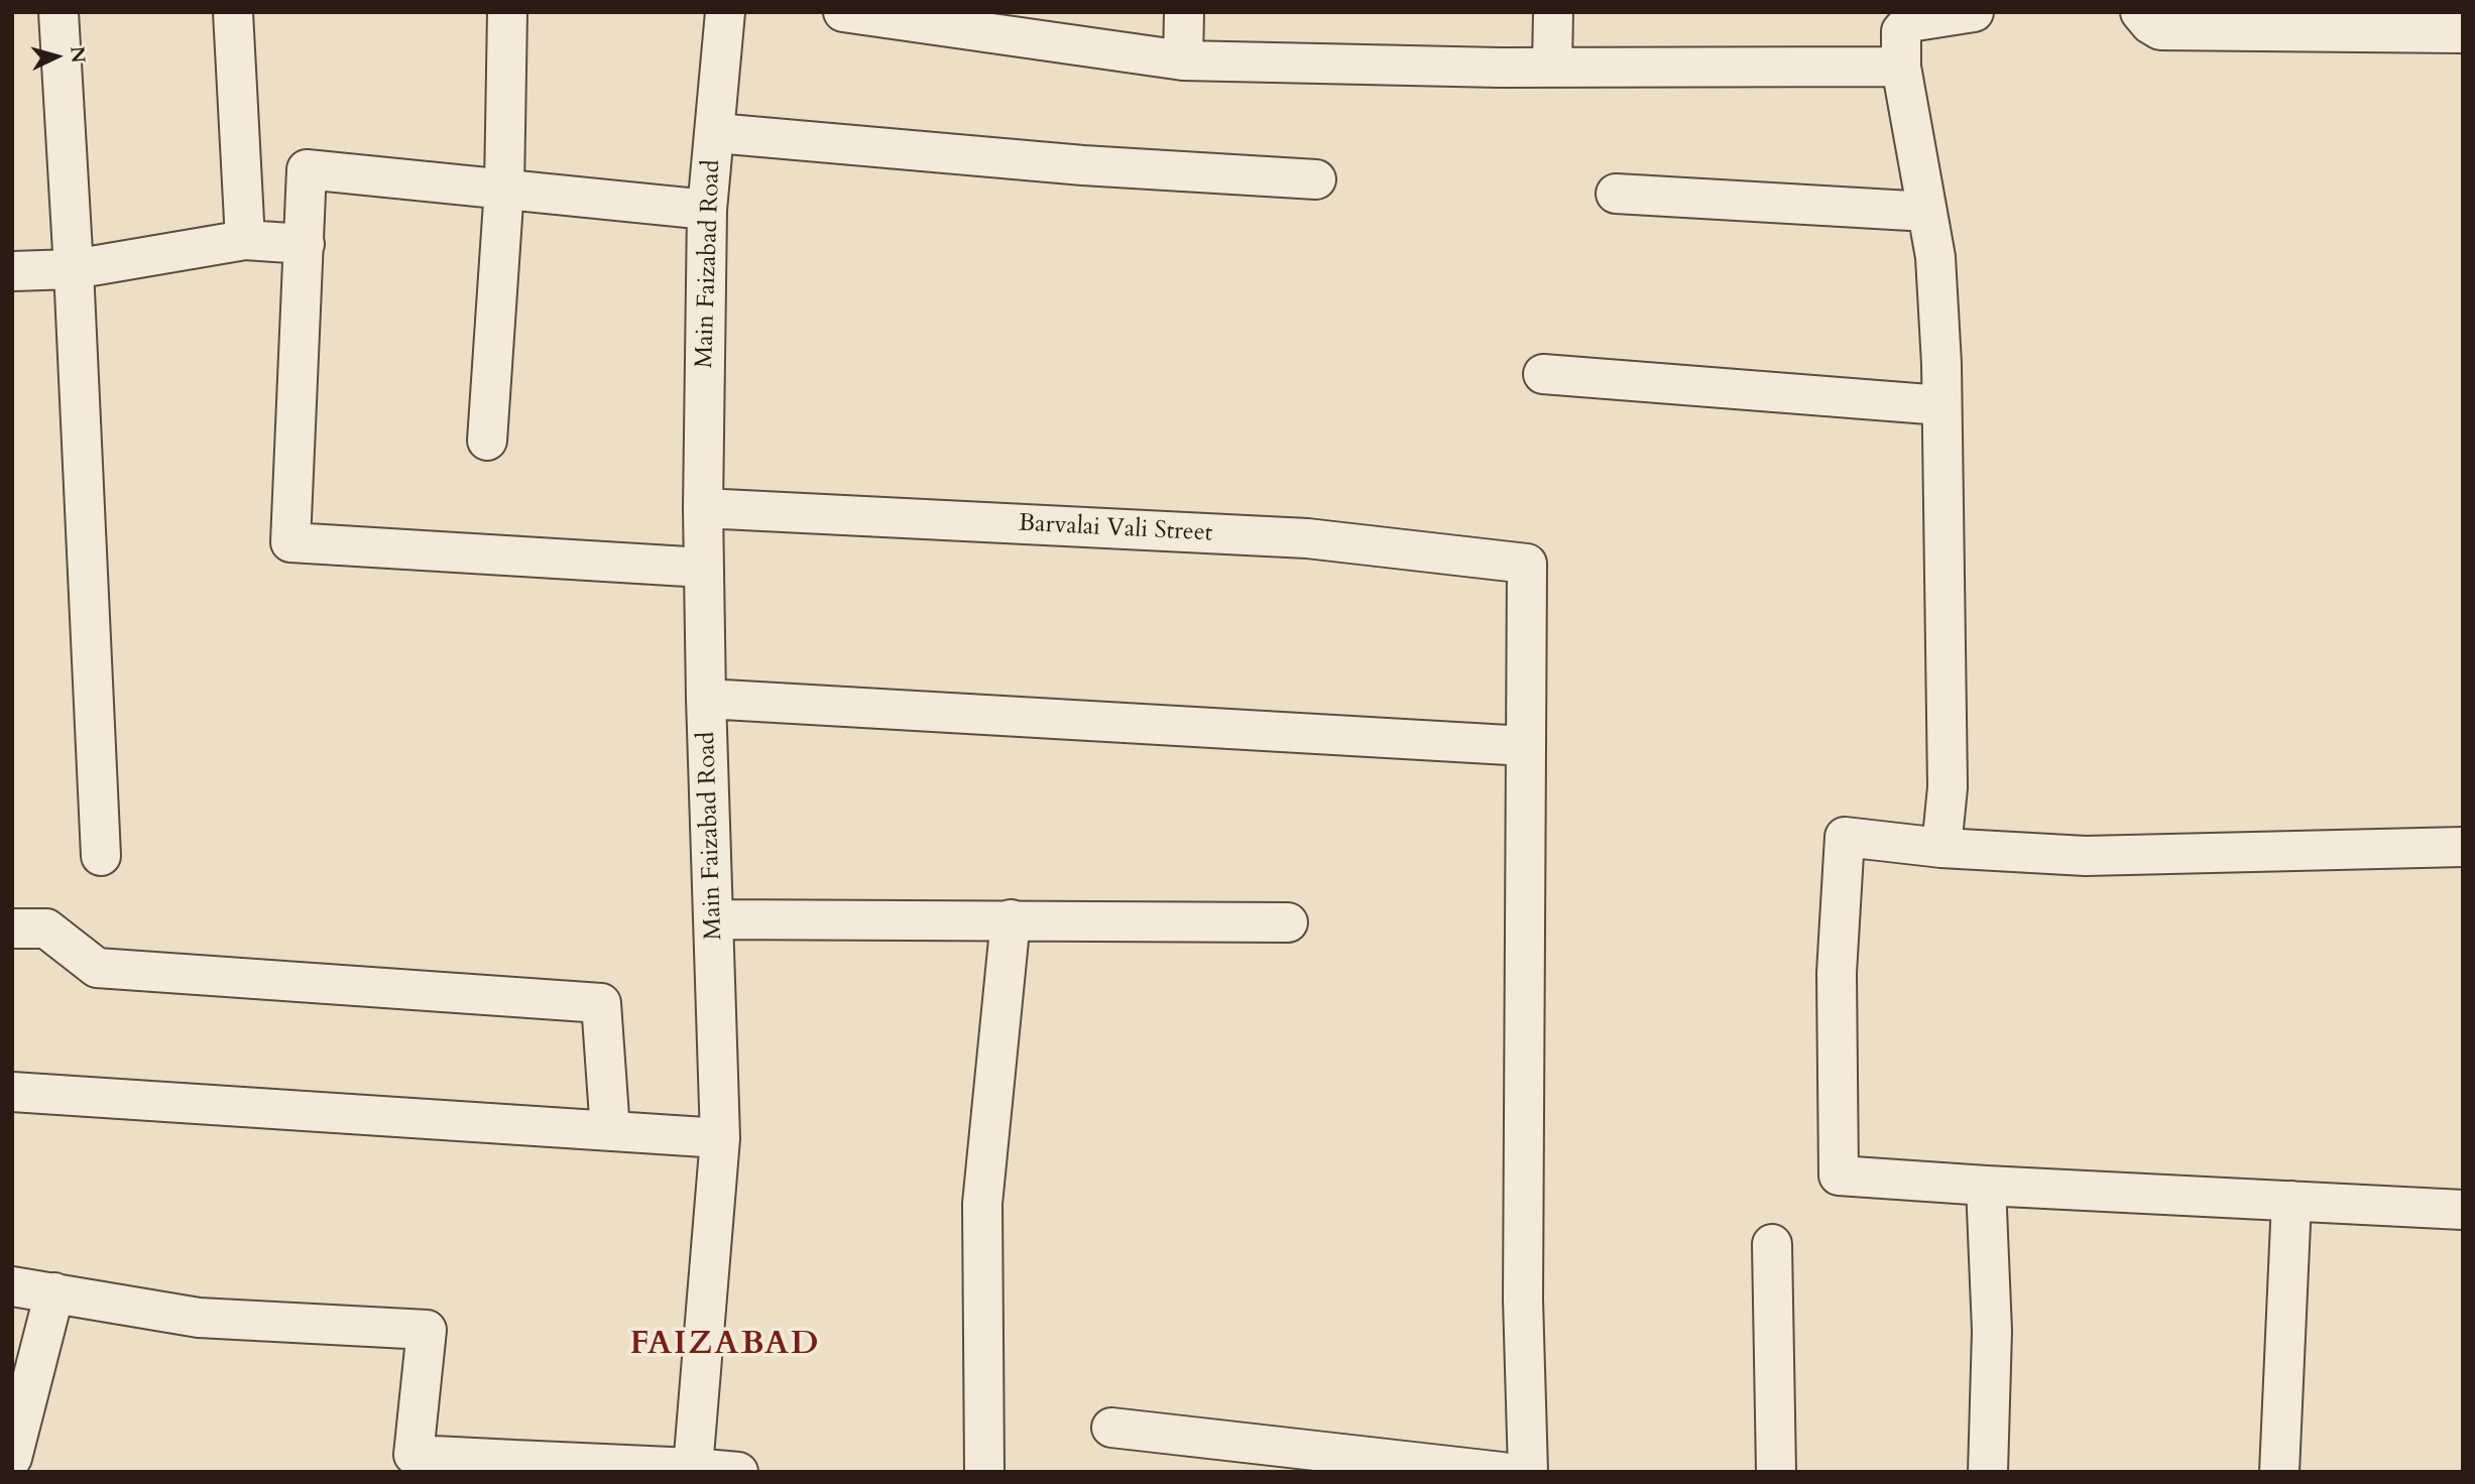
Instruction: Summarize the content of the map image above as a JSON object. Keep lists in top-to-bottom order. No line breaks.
{"streets":{"street":["Main Faizabad Road","Barvalai Vali Street"]},"crossings":[["Main Faizabad Road","Barvalai Vali Street"]],"districts":["FAIZABAD"],"north":"right"}
